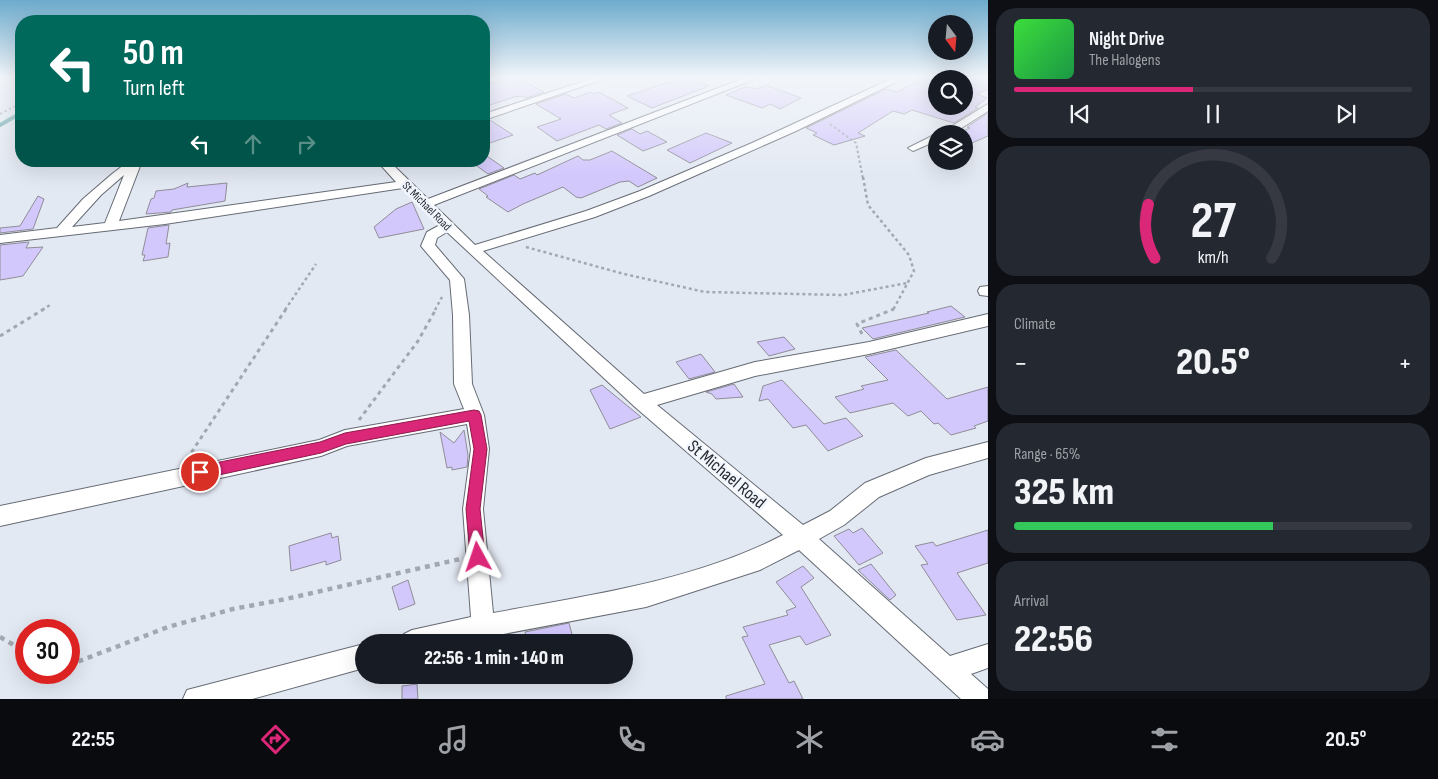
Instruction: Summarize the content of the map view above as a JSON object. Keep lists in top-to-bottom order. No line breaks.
{"streets":{"street":["St Michael Road"]},"north":"bottom","page":{"turn":["50 m","Turn left"],"song":["Night Drive","The Halogens"],"tile":["Climate",["Range · 65%","325 km"],["Arrival","22:56"]],"heat":["−","20.5°","+"],"limit":"30","trip":"22:56 · 1 min · 140 m","tabs":["22:55","20.5°"],"gauge":["27","km/h"]}}
